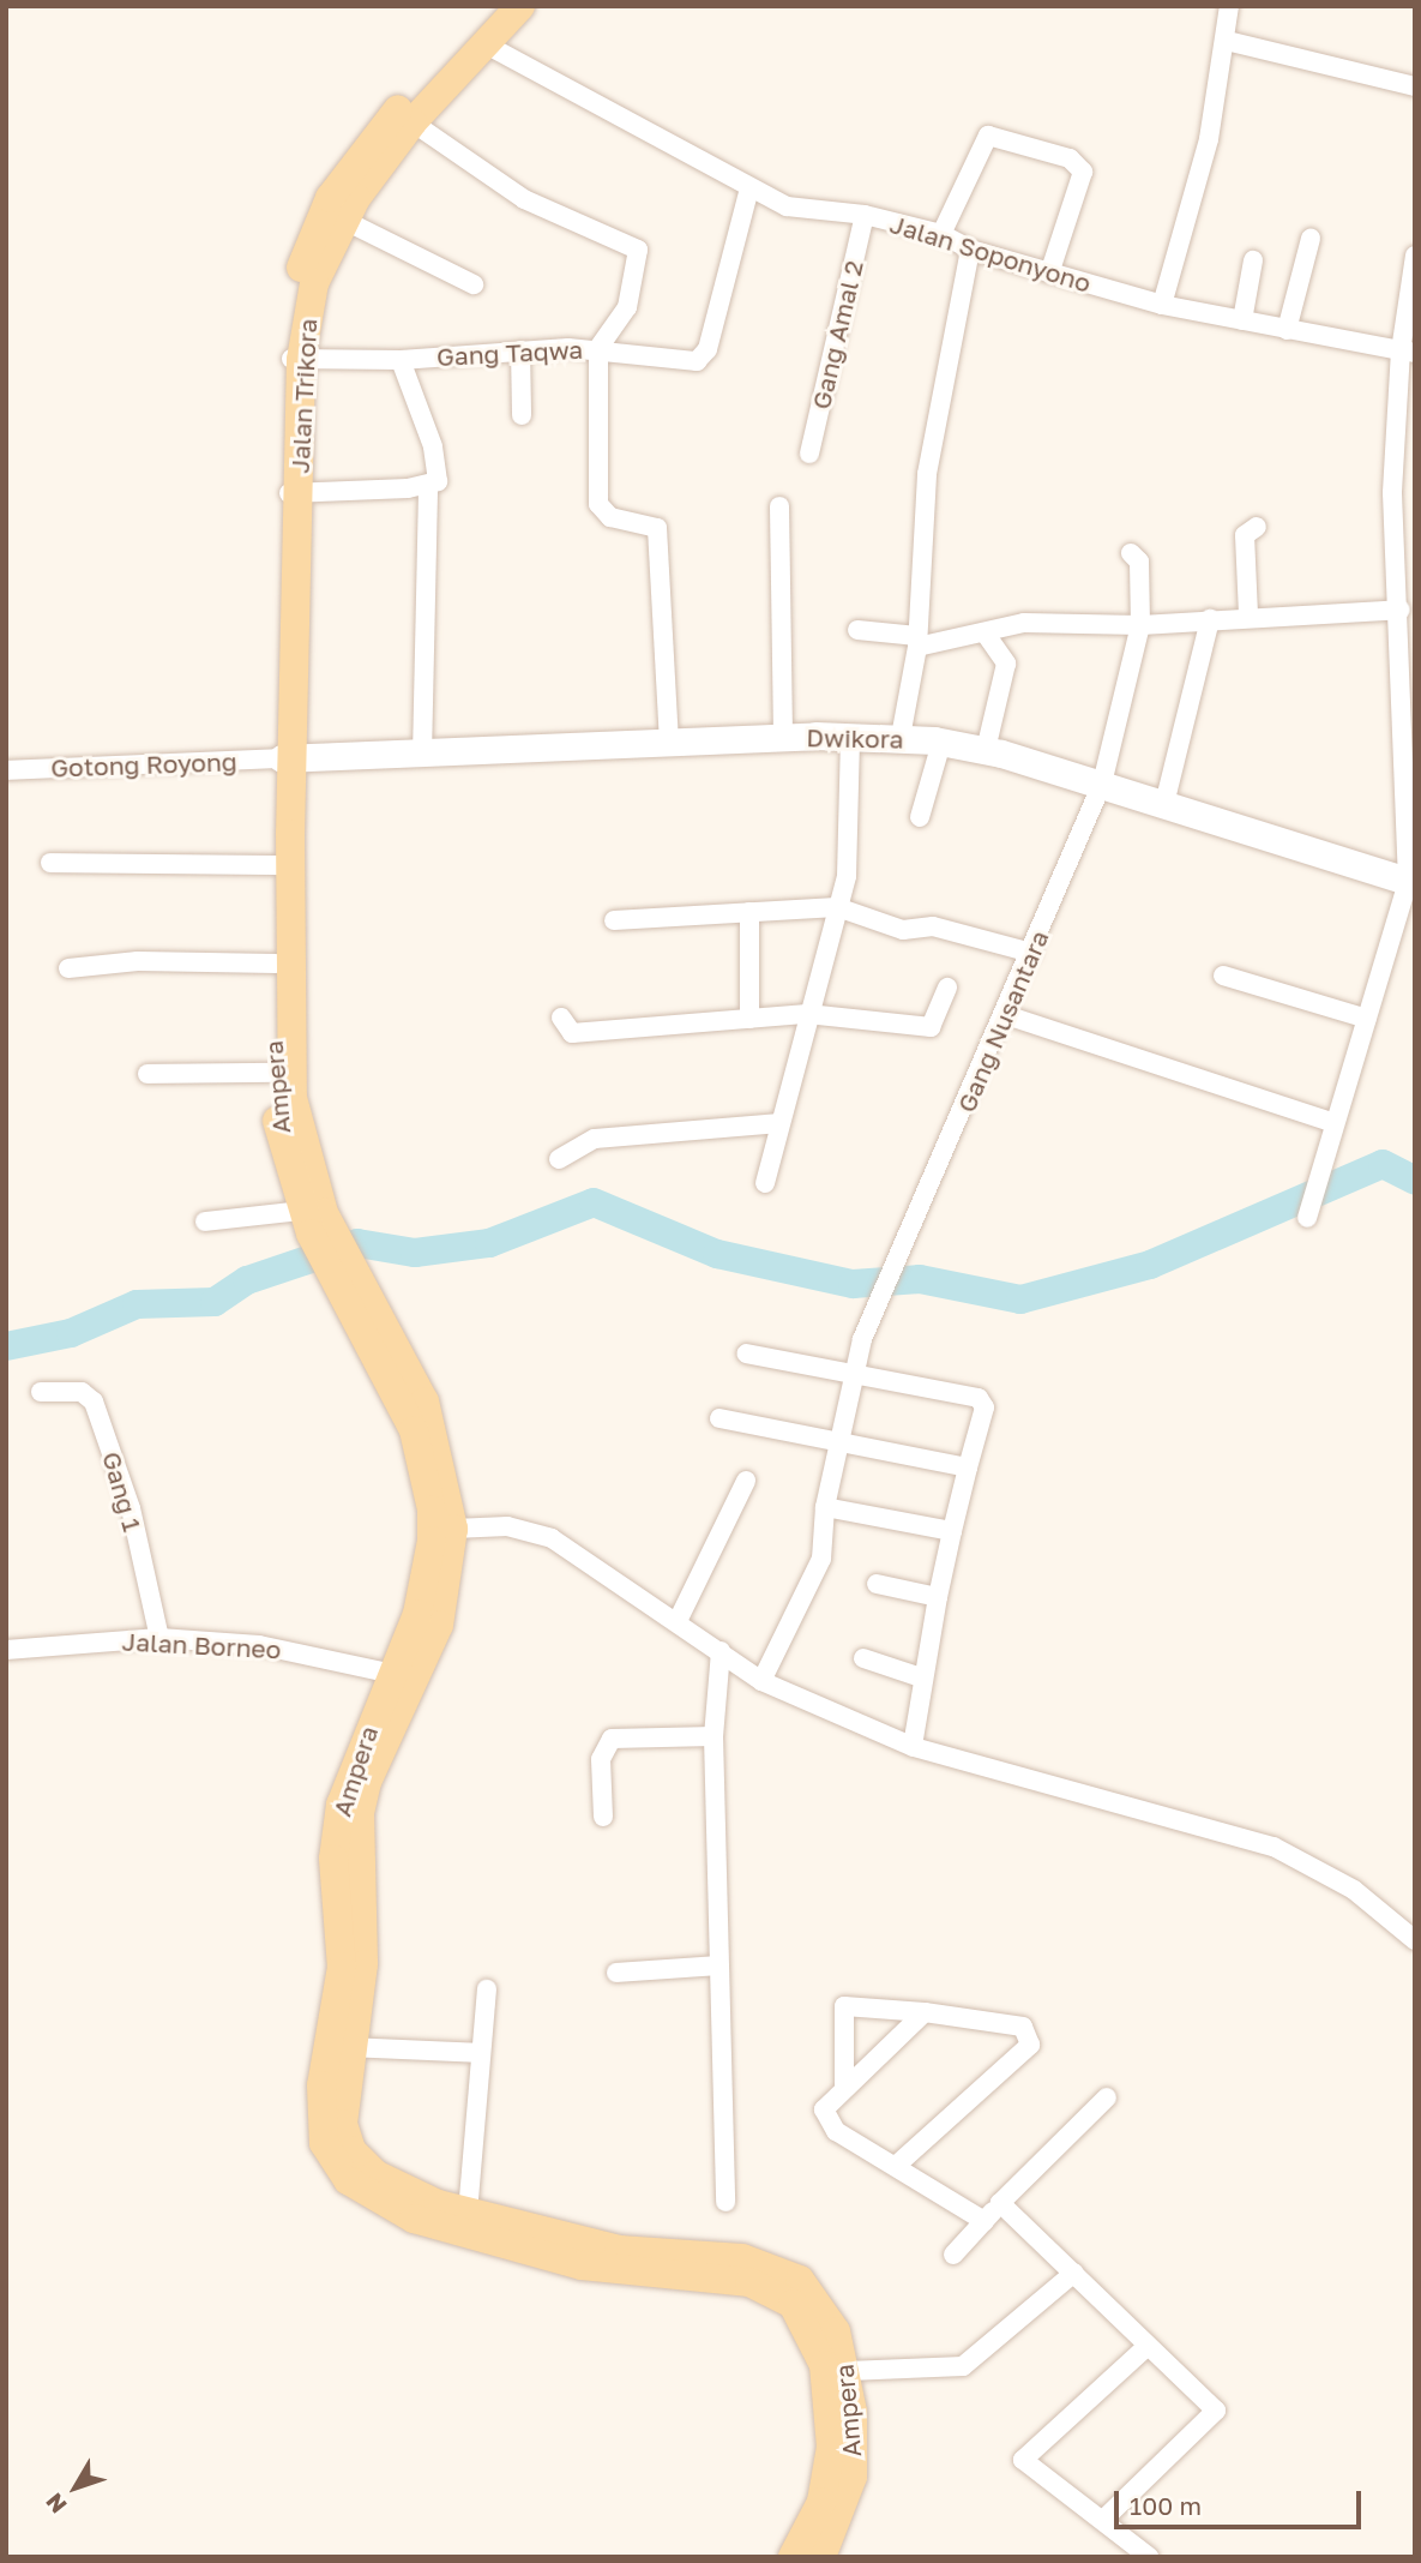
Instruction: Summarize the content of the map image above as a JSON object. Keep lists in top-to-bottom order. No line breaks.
{"streets":{"main road":["Jalan Trikora","Ampera"],"street":["Jalan Soponyono","Gang Amal 2","Gang Taqwa","Dwikora","Gotong Royong","Gang Nusantara","Gang 1","Jalan Borneo"]},"crossings":[["Jalan Soponyono","Gang Amal 2"],["Jalan Soponyono","Gang Taqwa"],["Jalan Soponyono","Jalan Trikora"],["Gang Taqwa","Jalan Trikora"],["Jalan Trikora","Dwikora"],["Jalan Trikora","Gotong Royong"],["Jalan Trikora","Ampera"],["Dwikora","Gotong Royong"],["Dwikora","Gang Nusantara"],["Dwikora","Ampera"],["Gotong Royong","Ampera"],["Ampera","Jalan Borneo"],["Gang 1","Jalan Borneo"]],"scale_bar":"100 m","north":"bottom left"}
